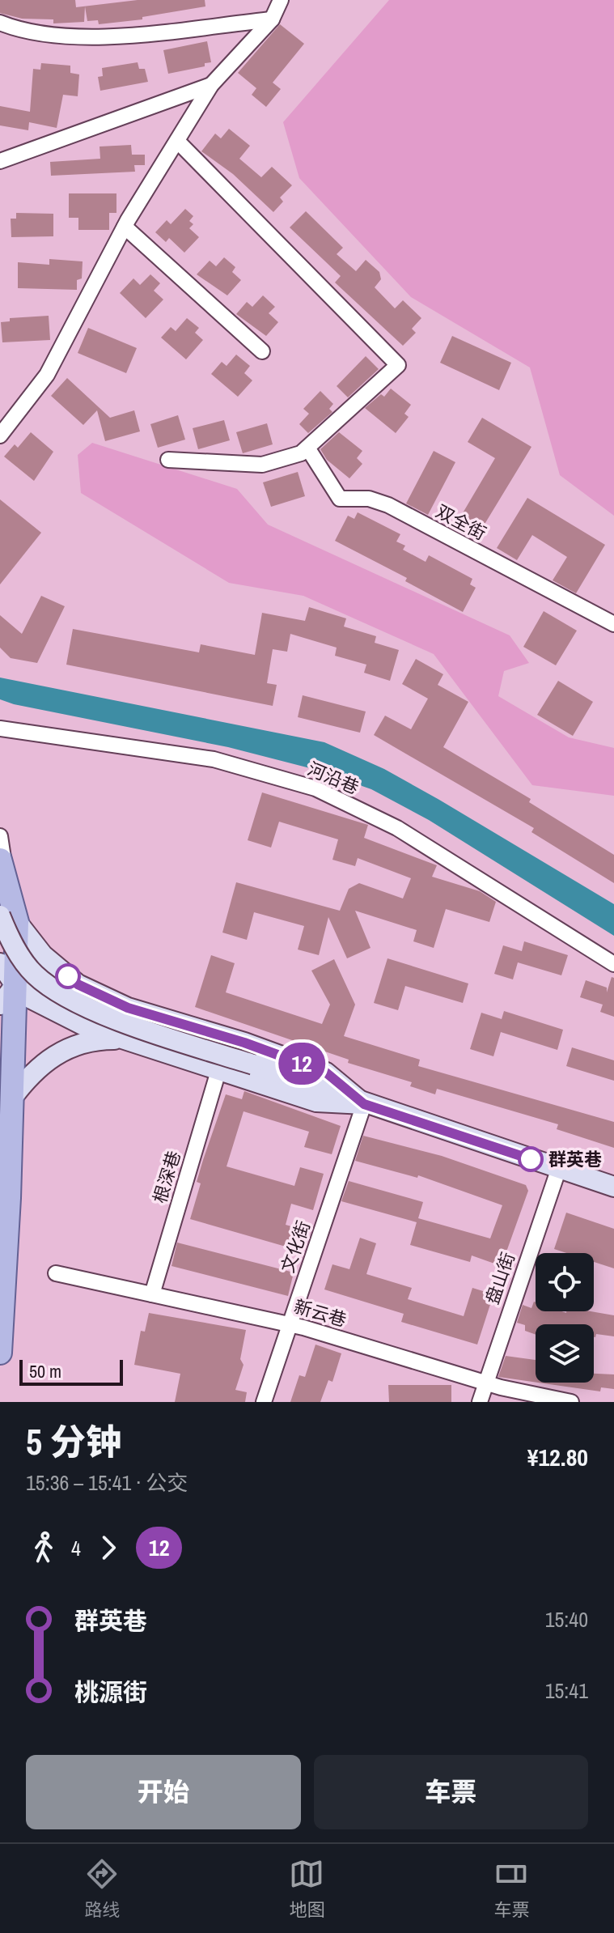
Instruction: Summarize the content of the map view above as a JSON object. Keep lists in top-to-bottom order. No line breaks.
{"streets":{"street":["双全街","河沿巷","根深巷","文化街","盘山街","新云巷"]},"crossings":[["根深巷","新云巷"],["文化街","新云巷"],["盘山街","新云巷"]],"places":["群英巷"],"lines":["bus line 12"],"scale_bar":"50 m","page":{"on_map":"12","scale":"50 m","heading":["5 分钟","15:36 – 15:41 · 公交","¥12.80"],"legs":["4","12"],"list":[{"name":"群英巷","value":"15:40"},{"name":"桃源街","value":"15:41"}],"buttons":["开始","车票"],"tabs":["路线","地图","车票"]}}
